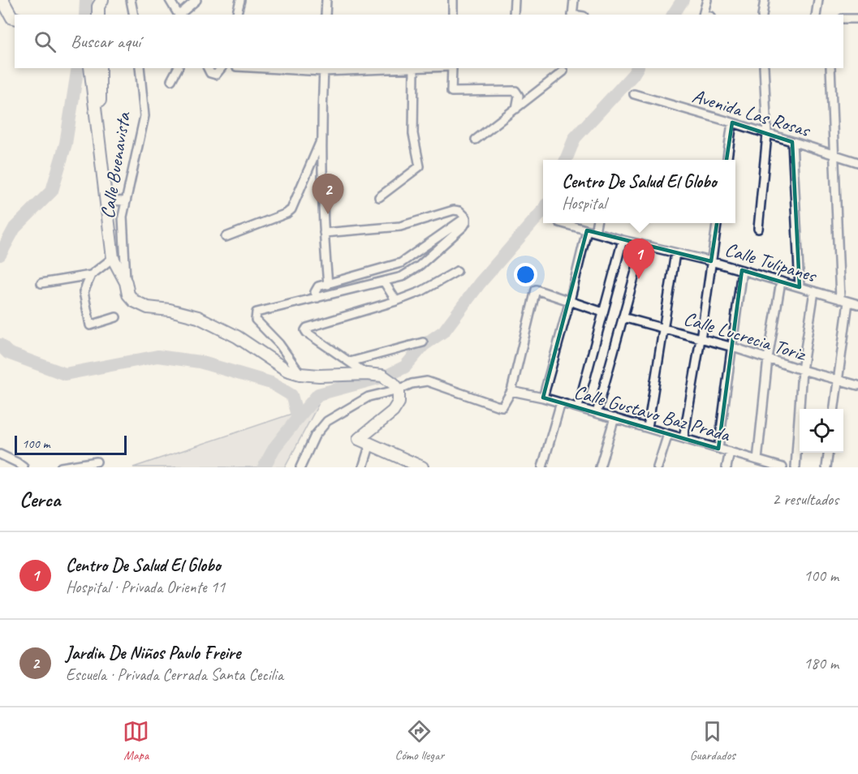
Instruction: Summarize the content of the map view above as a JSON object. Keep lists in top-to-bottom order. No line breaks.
{"streets":{"street":["Avenida Las Rosas","Calle Buenavista","Calle Tulipanes","Calle Lucrecia Toriz","Calle Gustavo Baz Prada"]},"scale_bar":"100 m","page":{"search":"Buscar aquí","popup":["Centro De Salud El Globo","Hospital"],"pins":["2","1"],"scale":"100 m","heading":["Cerca","2 resultados"],"list":[{"mark":"1","name":"Centro De Salud El Globo","note":"Hospital · Privada Oriente 11","value":"100 m"},{"mark":"2","name":"Jardin De Niños Paulo Freire","note":"Escuela · Privada Cerrada Santa Cecilia","value":"180 m"}],"nav":["Mapa","Cómo llegar","Guardados"]}}
